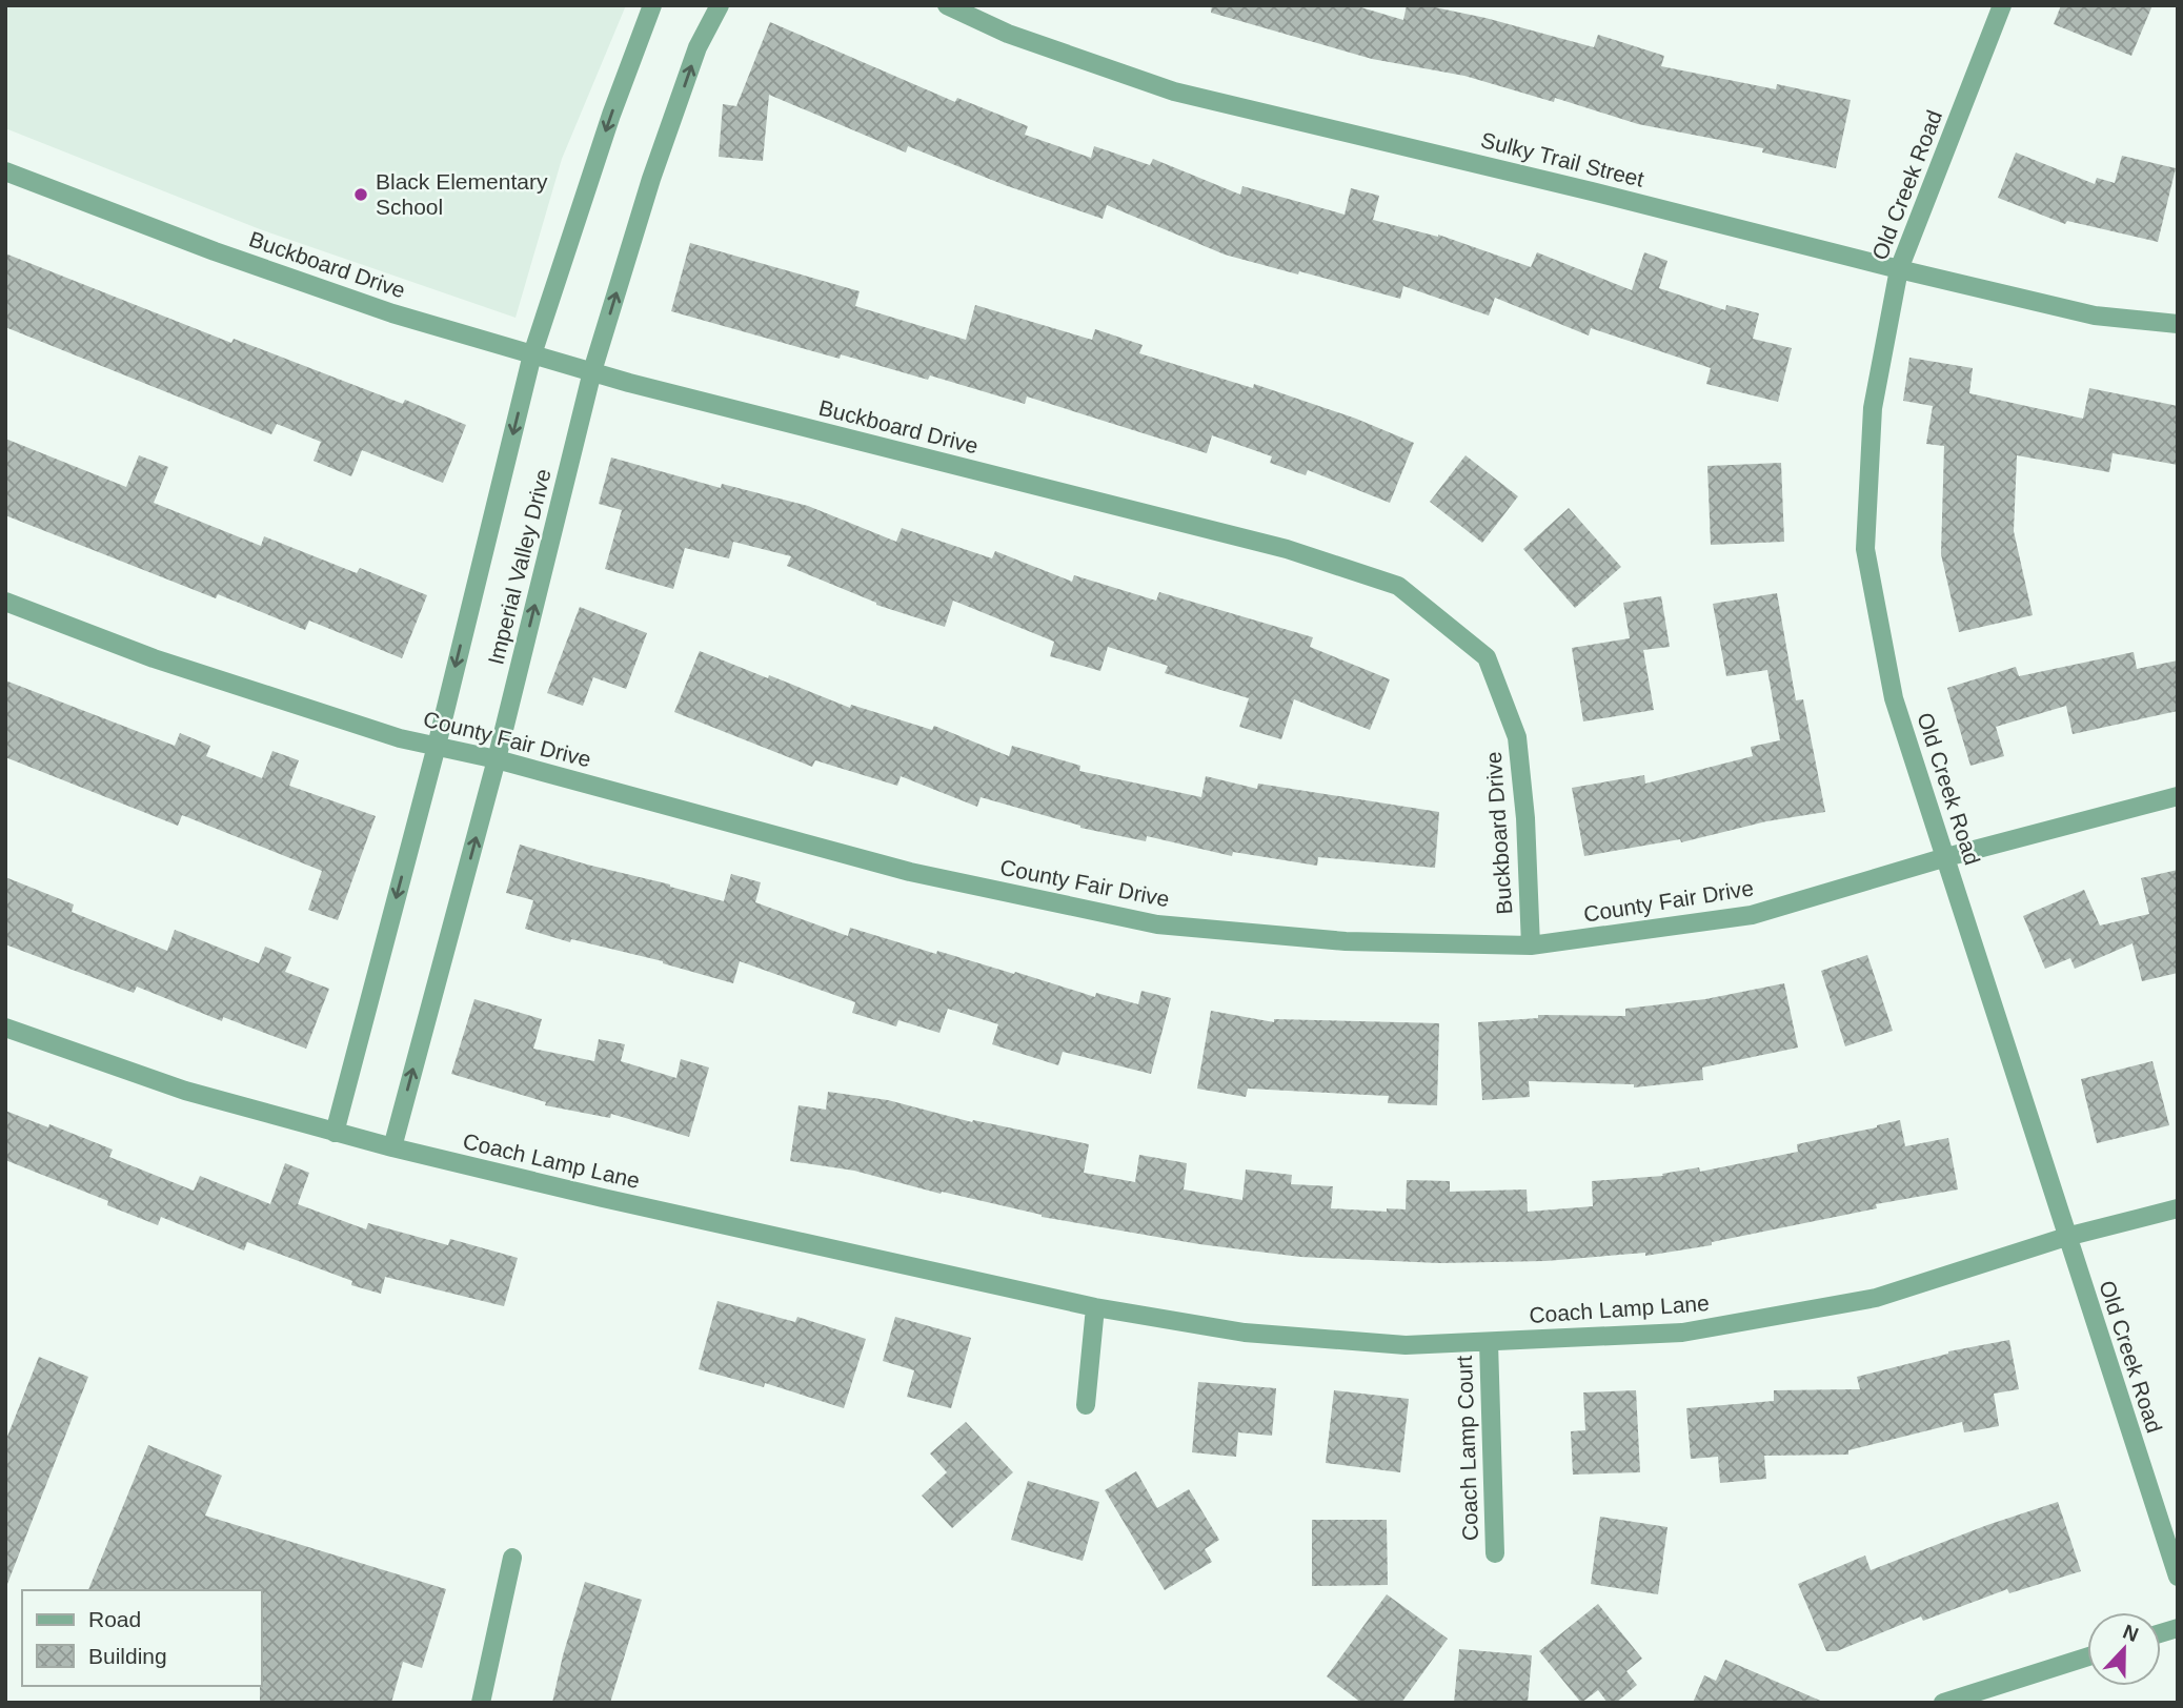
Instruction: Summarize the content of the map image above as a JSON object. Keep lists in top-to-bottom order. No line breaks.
{"streets":{"street":["Sulky Trail Street","Old Creek Road","Buckboard Drive","Imperial Valley Drive","County Fair Drive","Coach Lamp Lane","Coach Lamp Court"]},"crossings":[["Sulky Trail Street","Old Creek Road"],["Old Creek Road","County Fair Drive"],["Old Creek Road","Coach Lamp Lane"],["Buckboard Drive","Imperial Valley Drive"],["Buckboard Drive","County Fair Drive"],["Imperial Valley Drive","County Fair Drive"],["Imperial Valley Drive","Coach Lamp Lane"],["Coach Lamp Lane","Coach Lamp Court"]],"places":["Black Elementary School"],"legend":["Road","Building"],"north":"top"}
